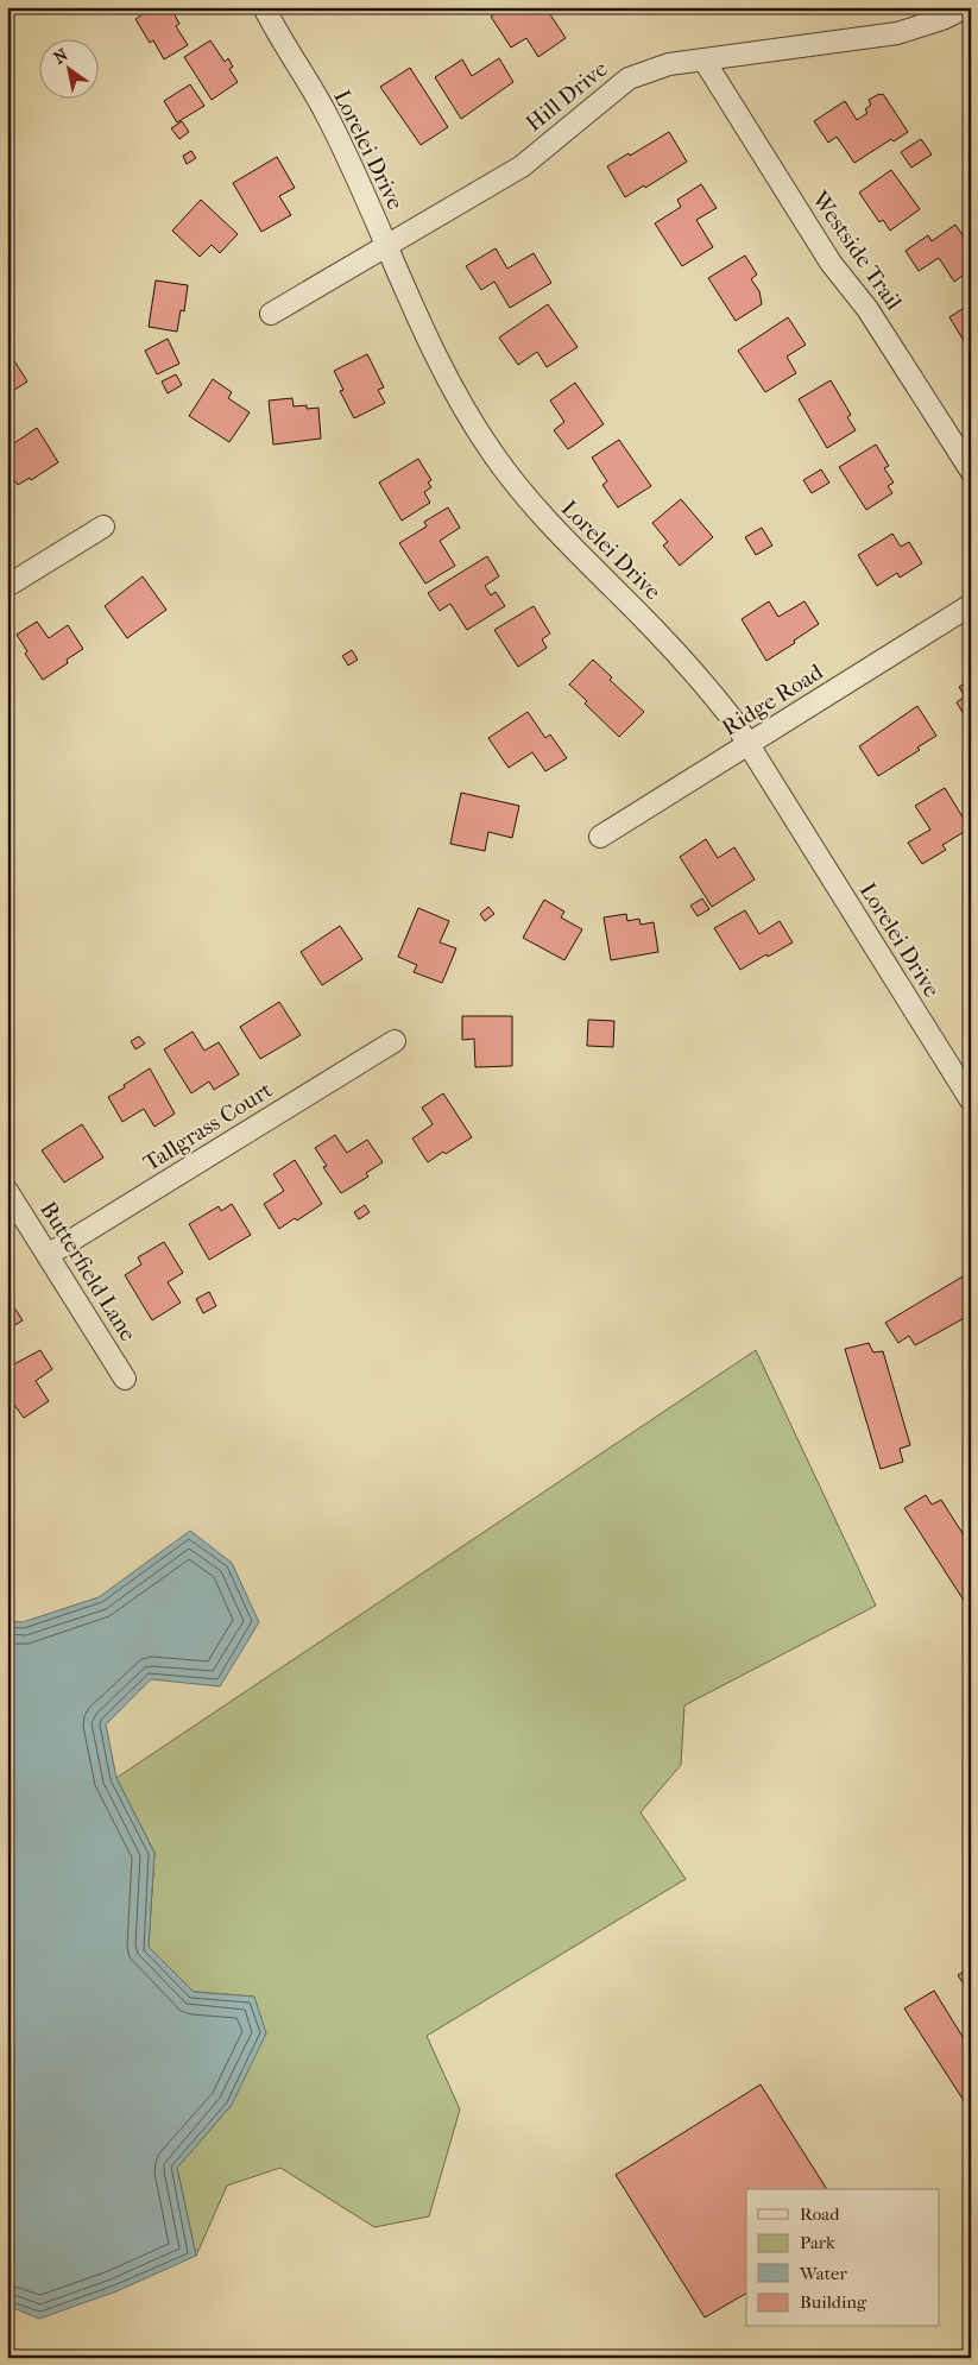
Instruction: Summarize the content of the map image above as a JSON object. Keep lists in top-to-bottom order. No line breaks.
{"streets":{"street":["Hill Drive","Lorelei Drive","Westside Trail","Ridge Road","Tallgrass Court","Butterfield Lane"]},"crossings":[["Hill Drive","Lorelei Drive"],["Hill Drive","Westside Trail"],["Lorelei Drive","Ridge Road"],["Tallgrass Court","Butterfield Lane"]],"legend":["Road","Park","Water","Building"],"north":"top left"}
